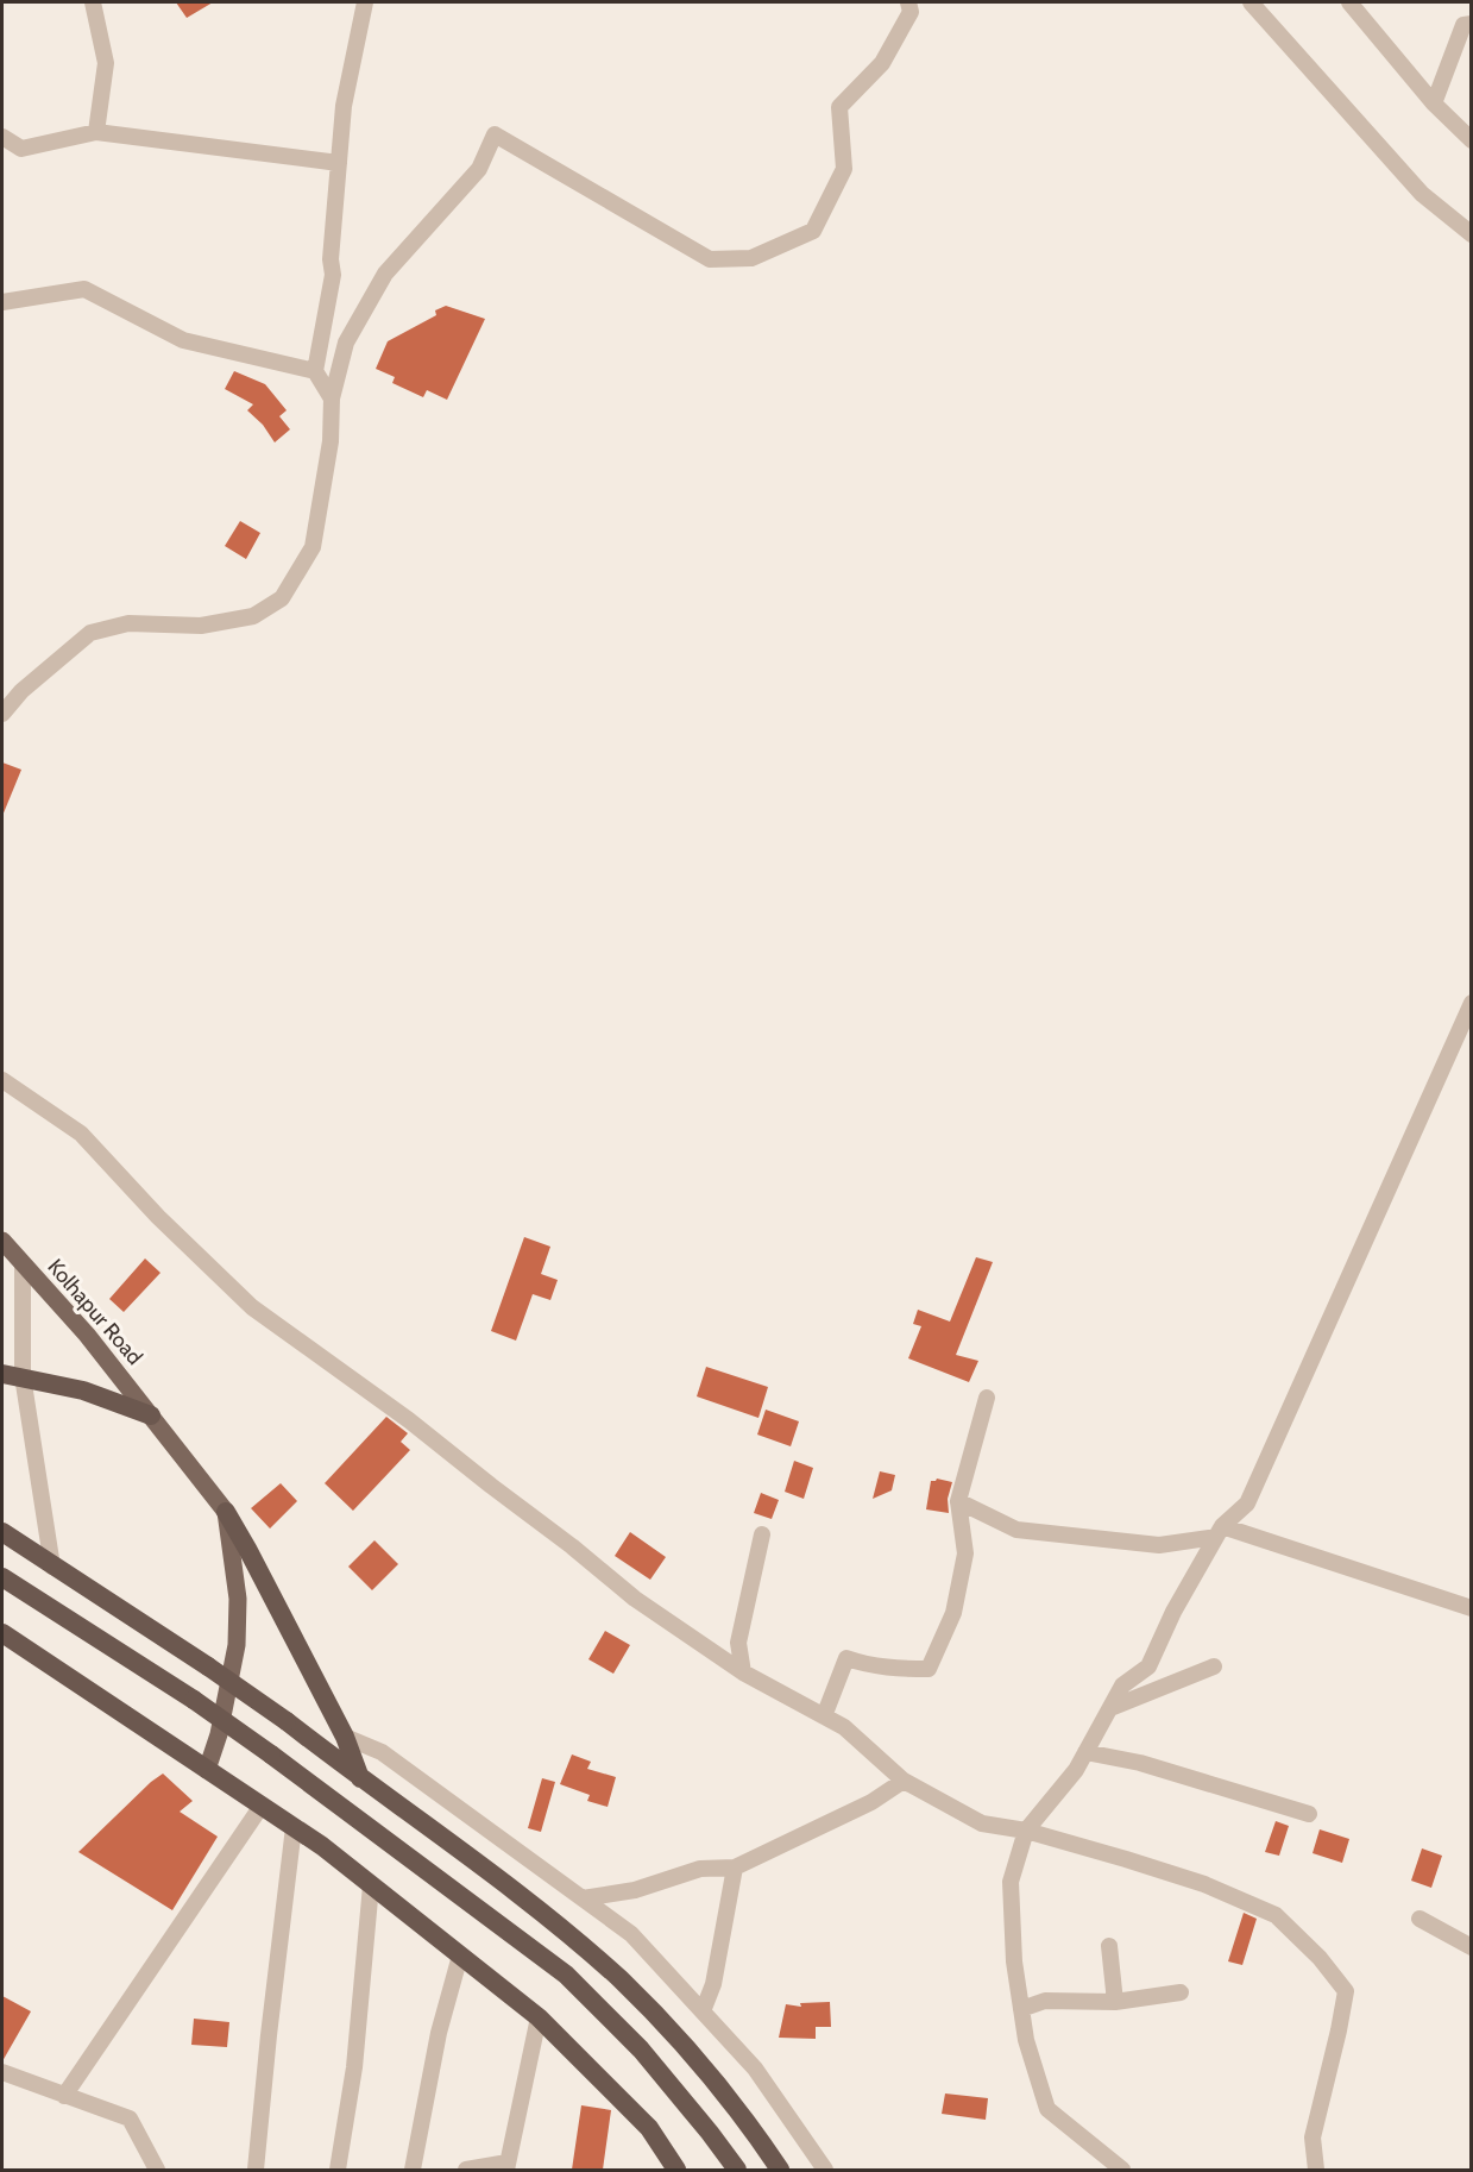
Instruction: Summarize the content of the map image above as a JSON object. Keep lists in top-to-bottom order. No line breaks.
{"streets":{"main road":["Kolhapur Road"]}}
